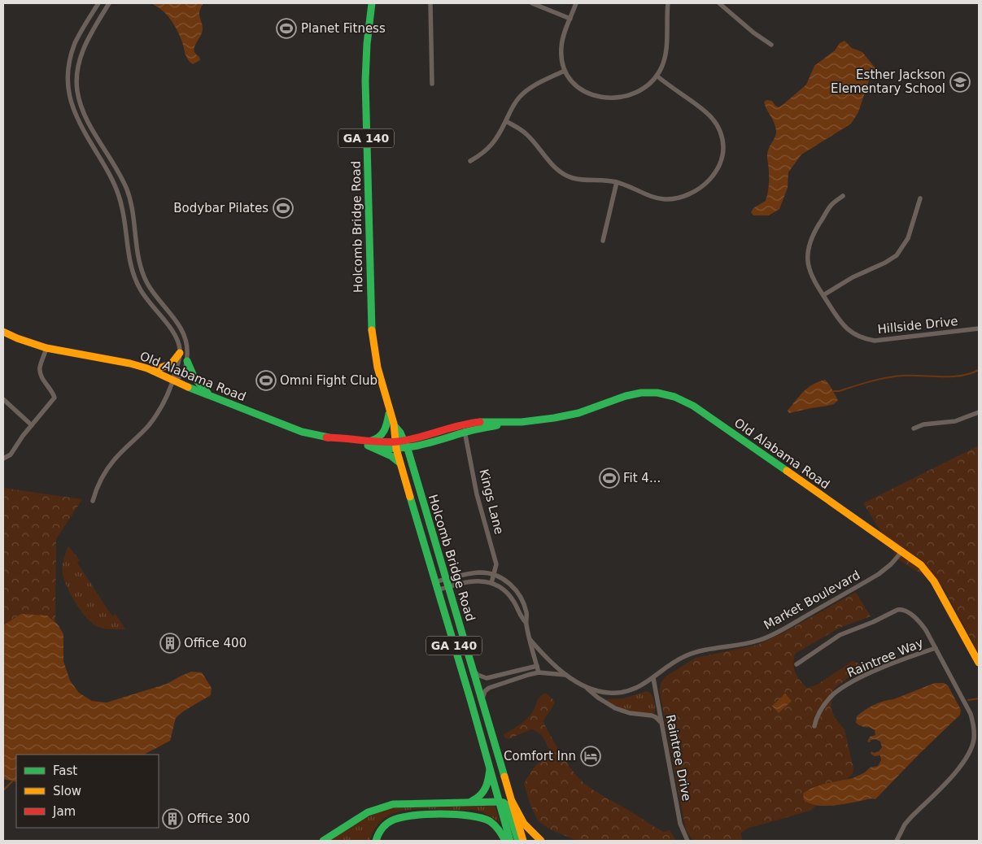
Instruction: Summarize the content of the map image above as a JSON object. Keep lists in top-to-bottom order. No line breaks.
{"streets":{"main road":["GA 140","Holcomb Bridge Road","Old Alabama Road"],"street":["Hillside Drive","Kings Lane","Market Boulevard","Raintree Way","Raintree Drive"]},"crossings":[["Holcomb Bridge Road","Old Alabama Road"],["Holcomb Bridge Road","Market Boulevard"],["Old Alabama Road","Kings Lane"],["Old Alabama Road","Market Boulevard"],["Kings Lane","Market Boulevard"],["Market Boulevard","Raintree Drive"]],"places":{"sports":["Planet Fitness","Bodybar Pilates","Omni Fight Club","Fit 4..."],"school or university":["Esther Jackson Elementary School"],"building":["Office 400","Office 300"],"hotel":["Comfort Inn"]},"legend":["Fast","Slow","Jam"]}
